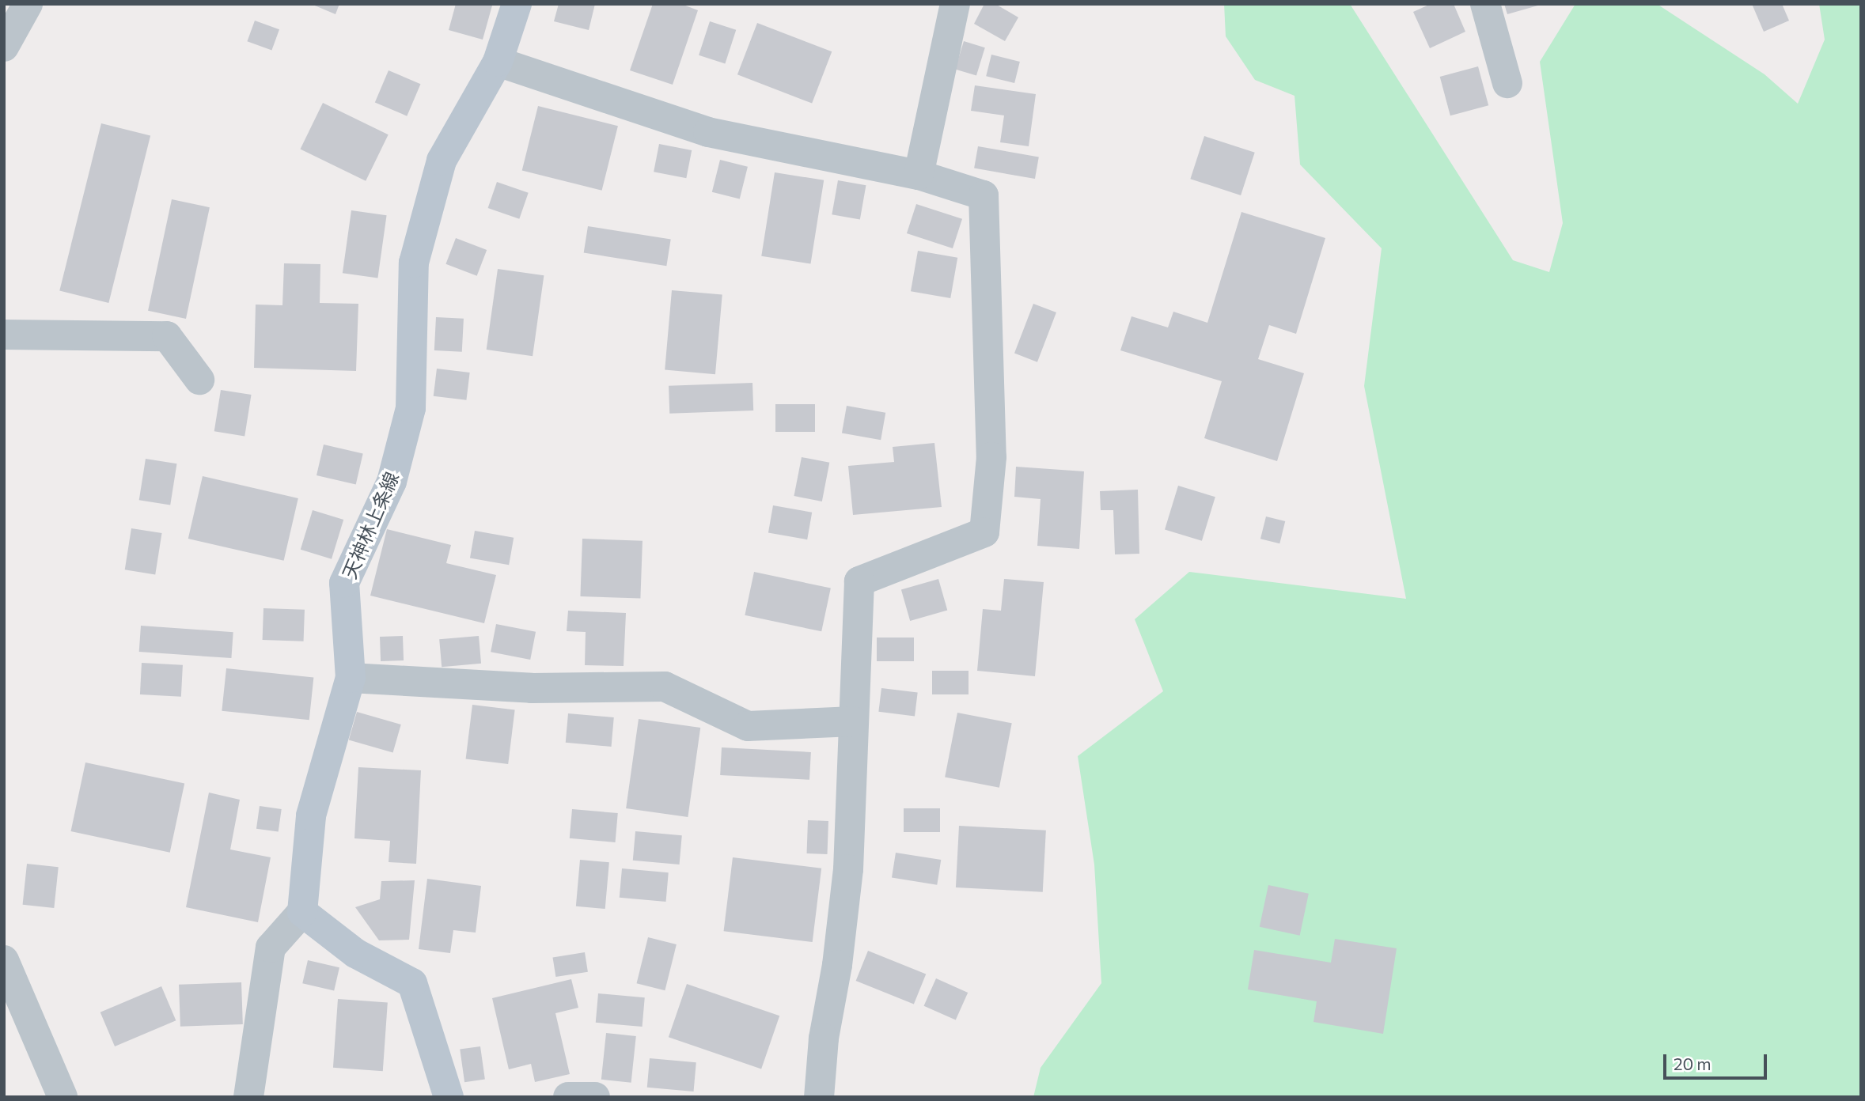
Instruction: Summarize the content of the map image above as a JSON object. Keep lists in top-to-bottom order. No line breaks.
{"streets":{"main road":["天神林上条線"]},"scale_bar":"20 m"}
